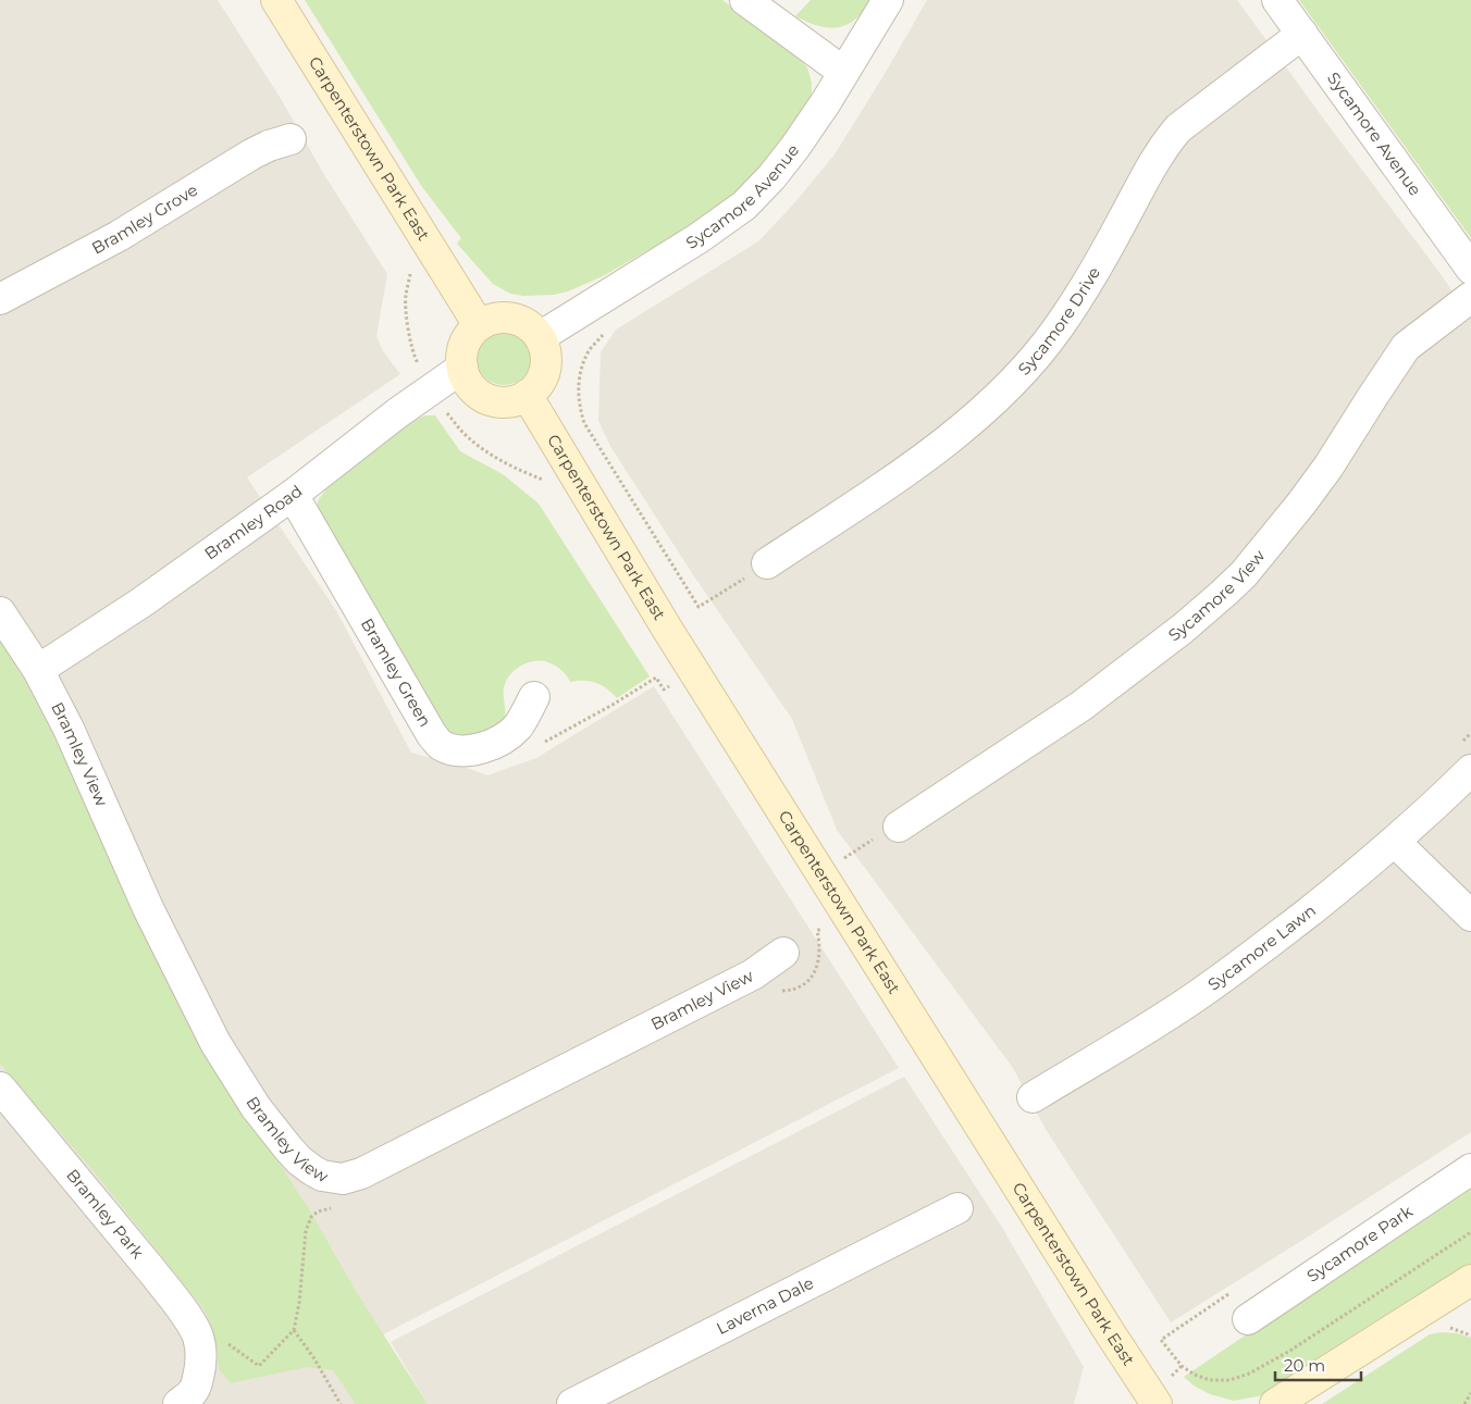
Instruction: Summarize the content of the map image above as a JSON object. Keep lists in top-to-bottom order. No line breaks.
{"streets":{"street":["Sycamore Avenue","Carpenterstown Park East","Bramley Grove","Sycamore Drive","Bramley Road","Sycamore View","Bramley Green","Bramley View","Sycamore Lawn","Bramley Park","Sycamore Park","Laverna Dale"]},"crossings":[["Sycamore Avenue","Carpenterstown Park East"],["Sycamore Avenue","Sycamore Drive"],["Sycamore Avenue","Bramley Road"],["Carpenterstown Park East","Bramley Road"],["Bramley Road","Bramley Green"],["Bramley Road","Bramley View"]],"scale_bar":"20 m"}
